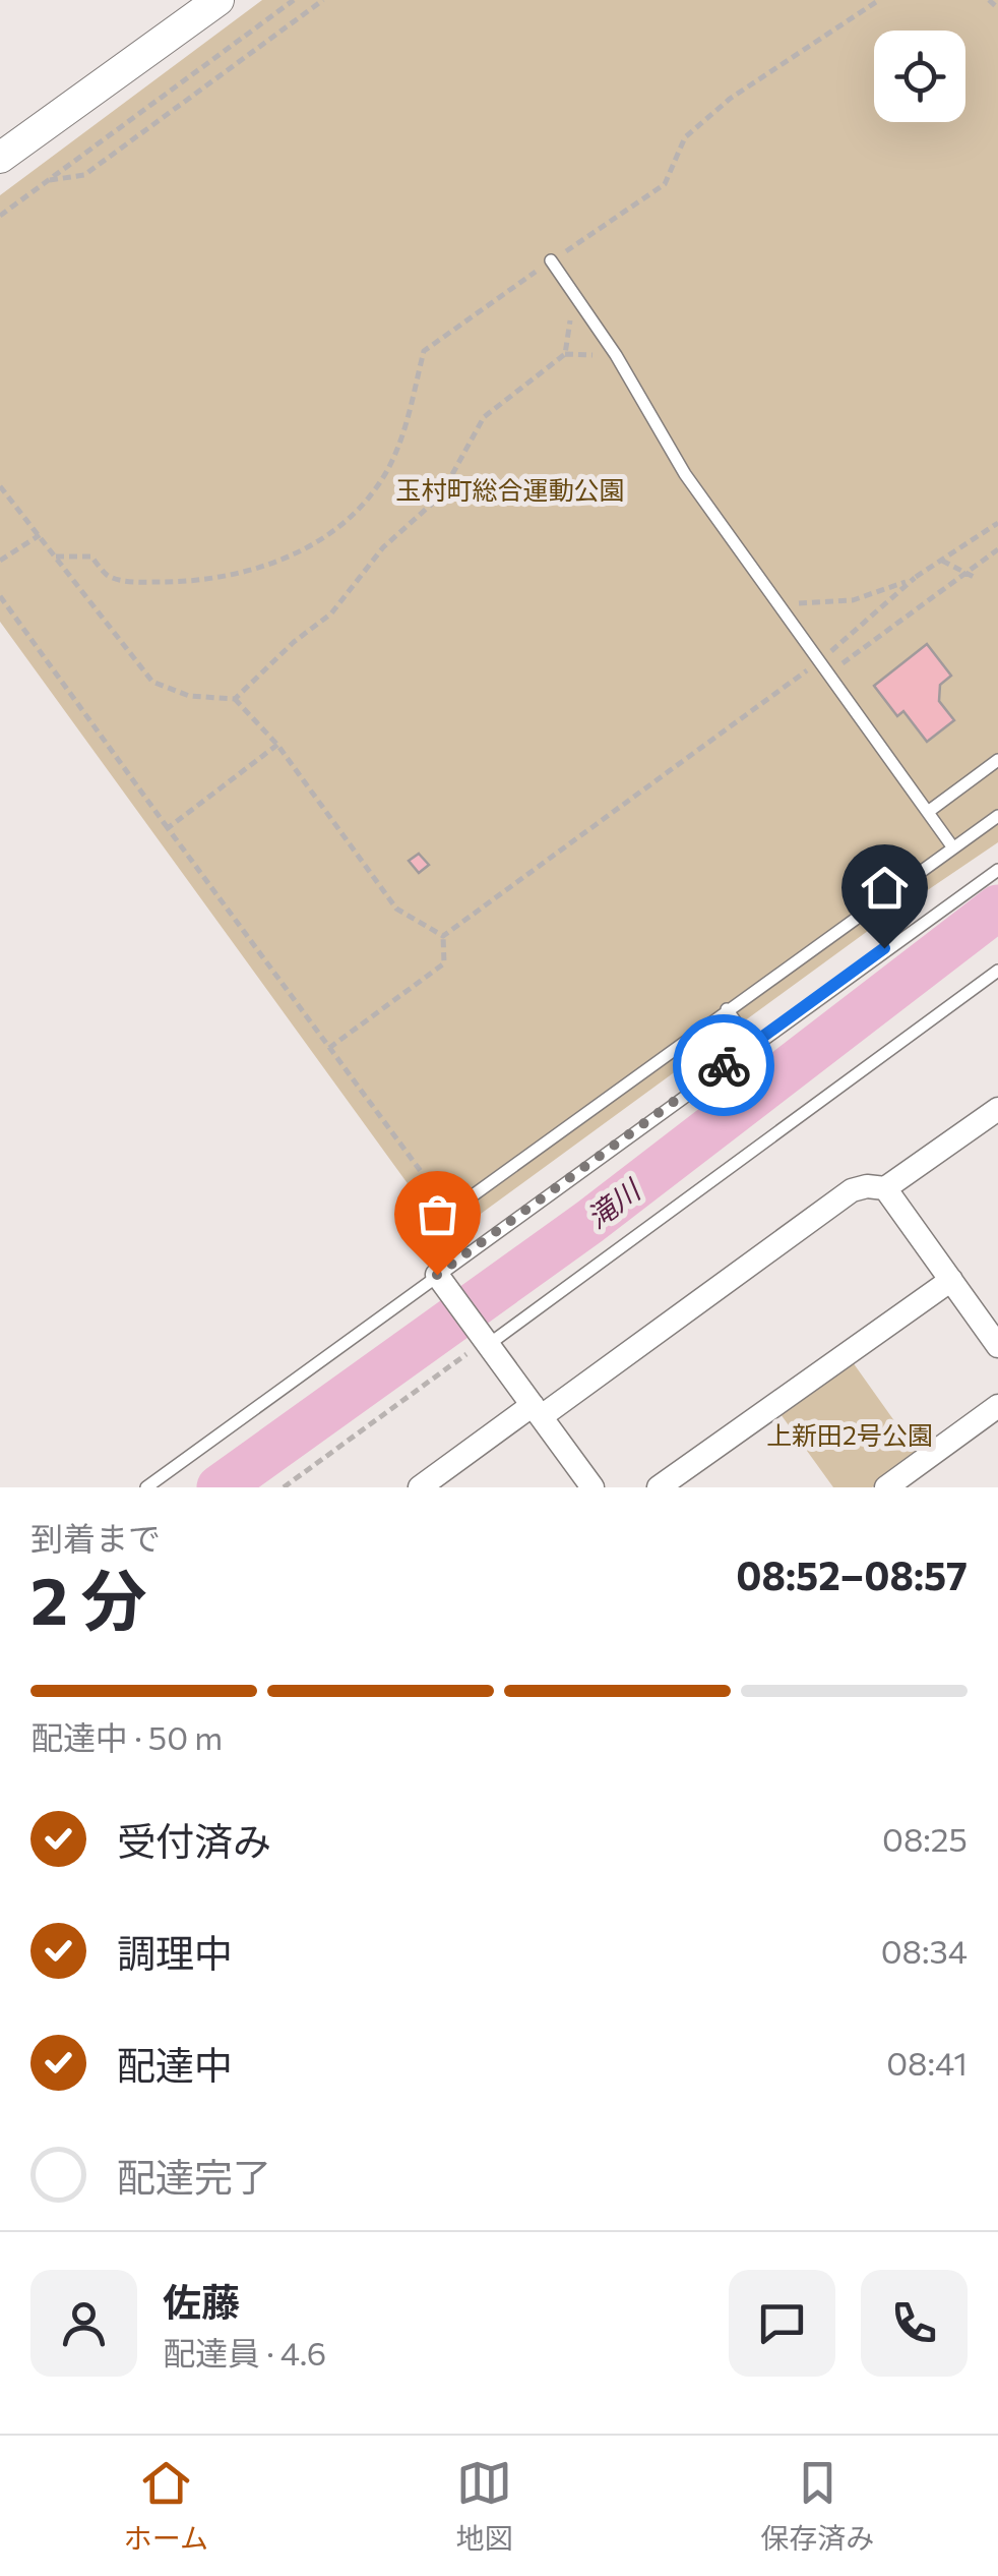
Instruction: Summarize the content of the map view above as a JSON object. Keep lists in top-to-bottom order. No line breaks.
{"water":["滝川"],"parks":["玉村町総合運動公園","上新田2号公園"],"page":{"heading":["2 分","到着まで","08:52–08:57"],"panel":["佐藤","配達員 · 4.6"],"bar":"配達中 · 50 m","list":[["受付済み","08:25"],["調理中","08:34"],["配達中","08:41"],"配達完了"],"tabs":["ホーム","地図","保存済み"]}}
